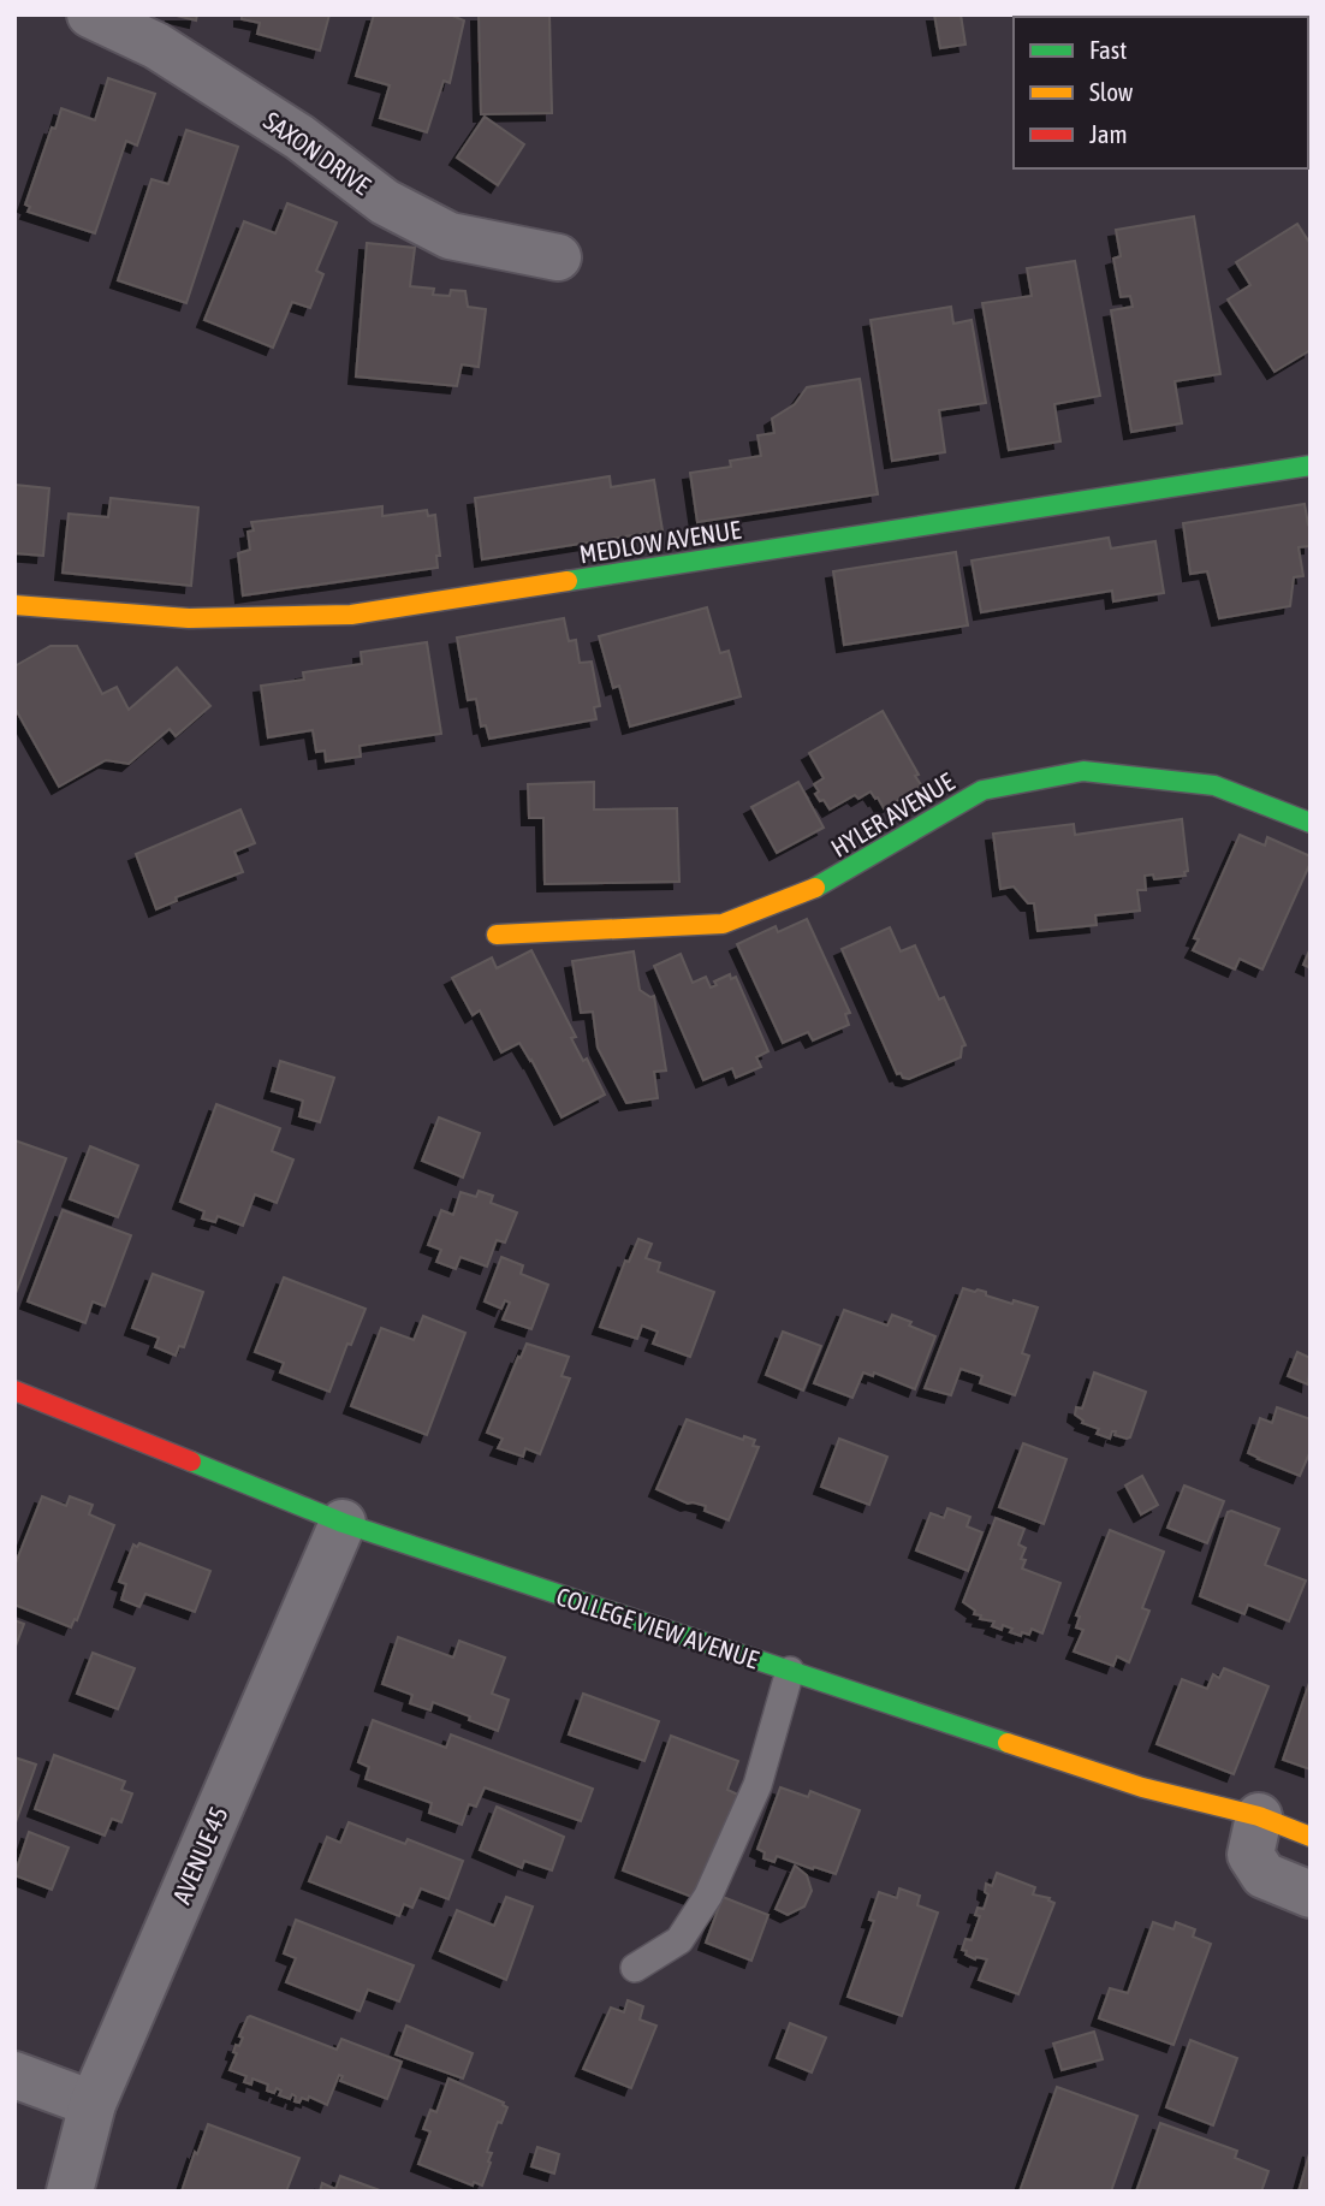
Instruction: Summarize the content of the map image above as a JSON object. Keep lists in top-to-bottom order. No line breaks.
{"streets":{"street":["SAXON DRIVE","MEDLOW AVENUE","HYLER AVENUE","COLLEGE VIEW AVENUE","AVENUE 45"]},"crossings":[["COLLEGE VIEW AVENUE","AVENUE 45"]],"legend":["Fast","Slow","Jam"]}
